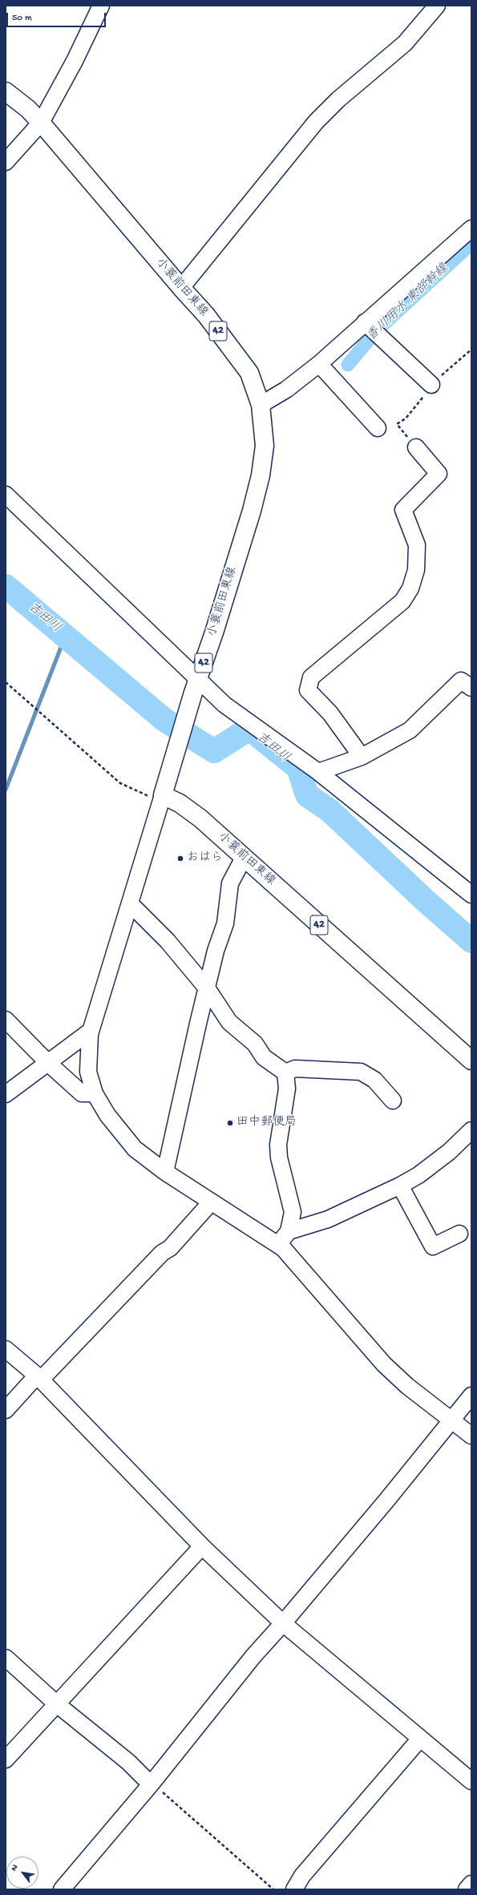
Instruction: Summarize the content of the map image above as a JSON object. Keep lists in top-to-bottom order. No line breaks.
{"streets":{"main road":["小蓑前田東線","42"]},"water":["香川用水 東部幹線","吉田川"],"places":["おはら","田中郵便局"],"scale_bar":"50 m","north":"top left"}
